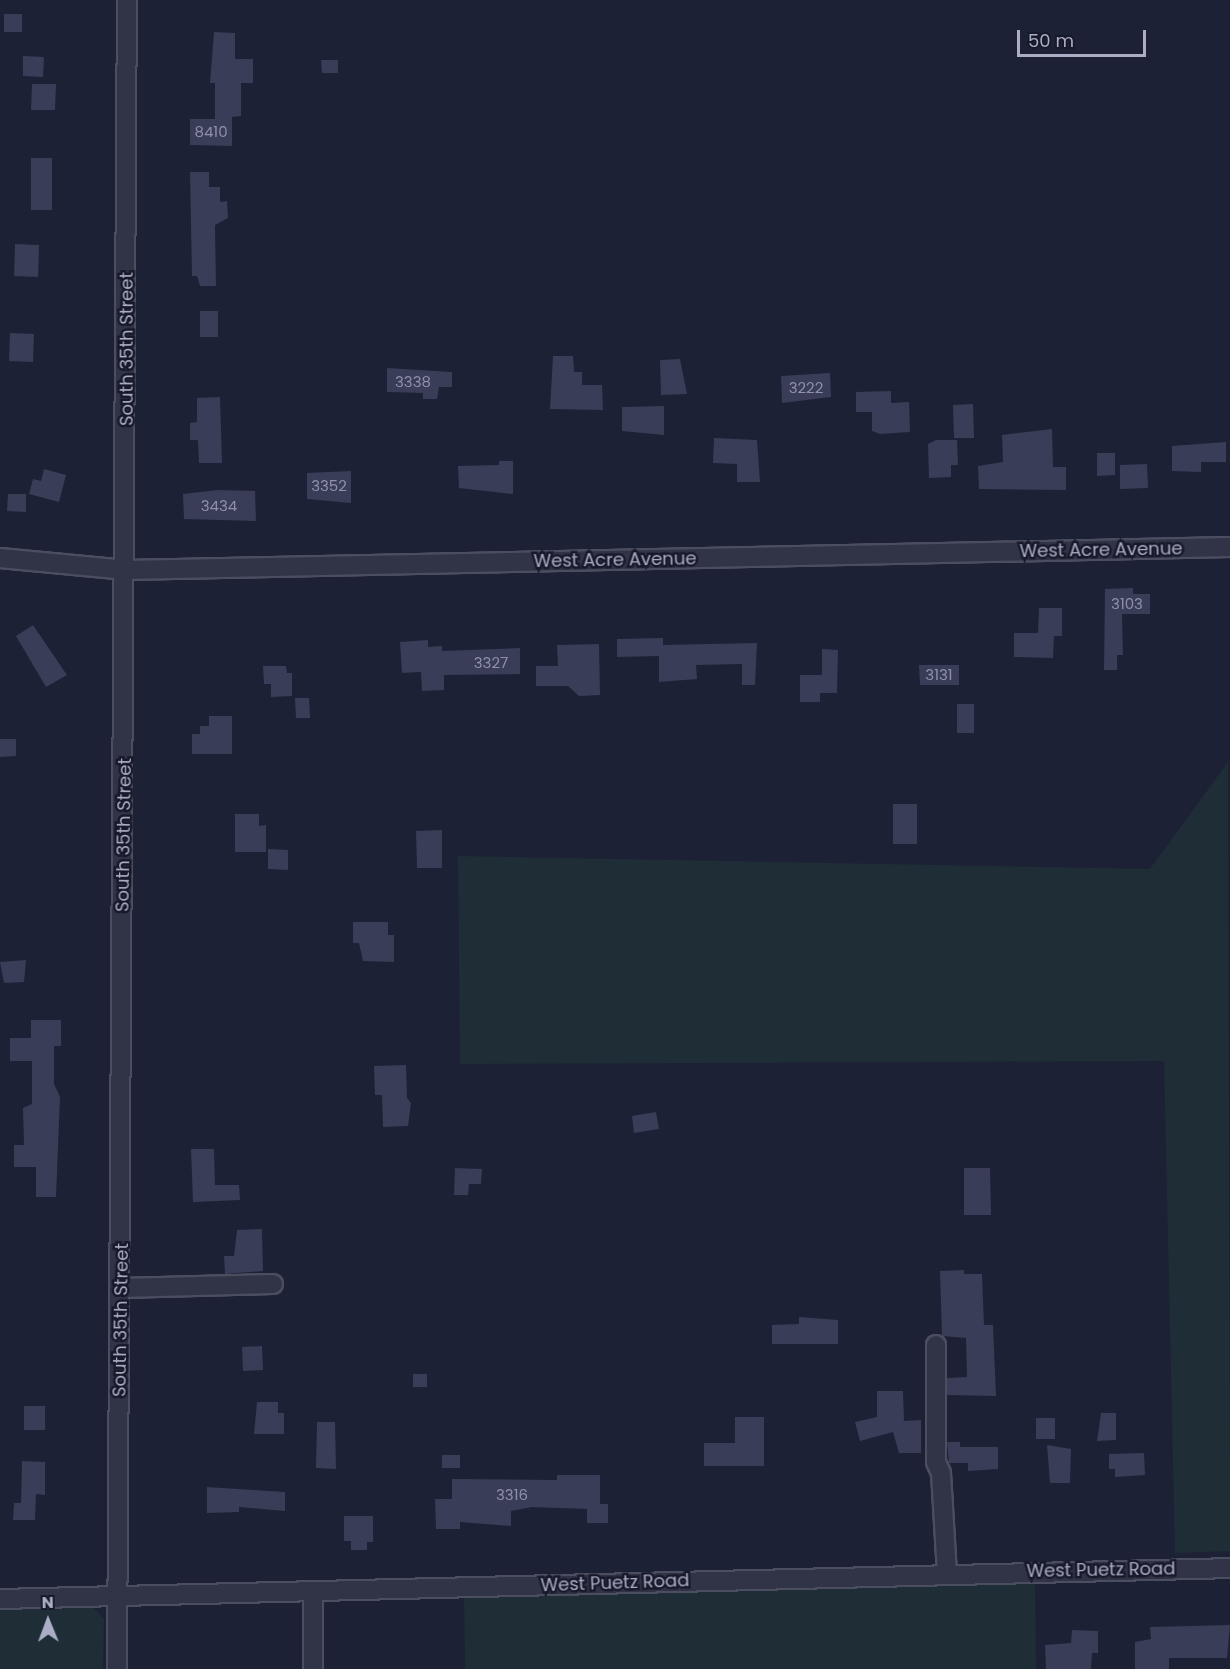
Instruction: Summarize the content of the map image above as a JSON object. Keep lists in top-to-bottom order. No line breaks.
{"streets":{"street":["South 35th Street","West Acre Avenue","West Puetz Road"]},"crossings":[["South 35th Street","West Acre Avenue"],["South 35th Street","West Puetz Road"]],"house_numbers":["8410","3338","3222","3352","3434","3103","3327","3131","3316"],"scale_bar":"50 m","north":"top"}
